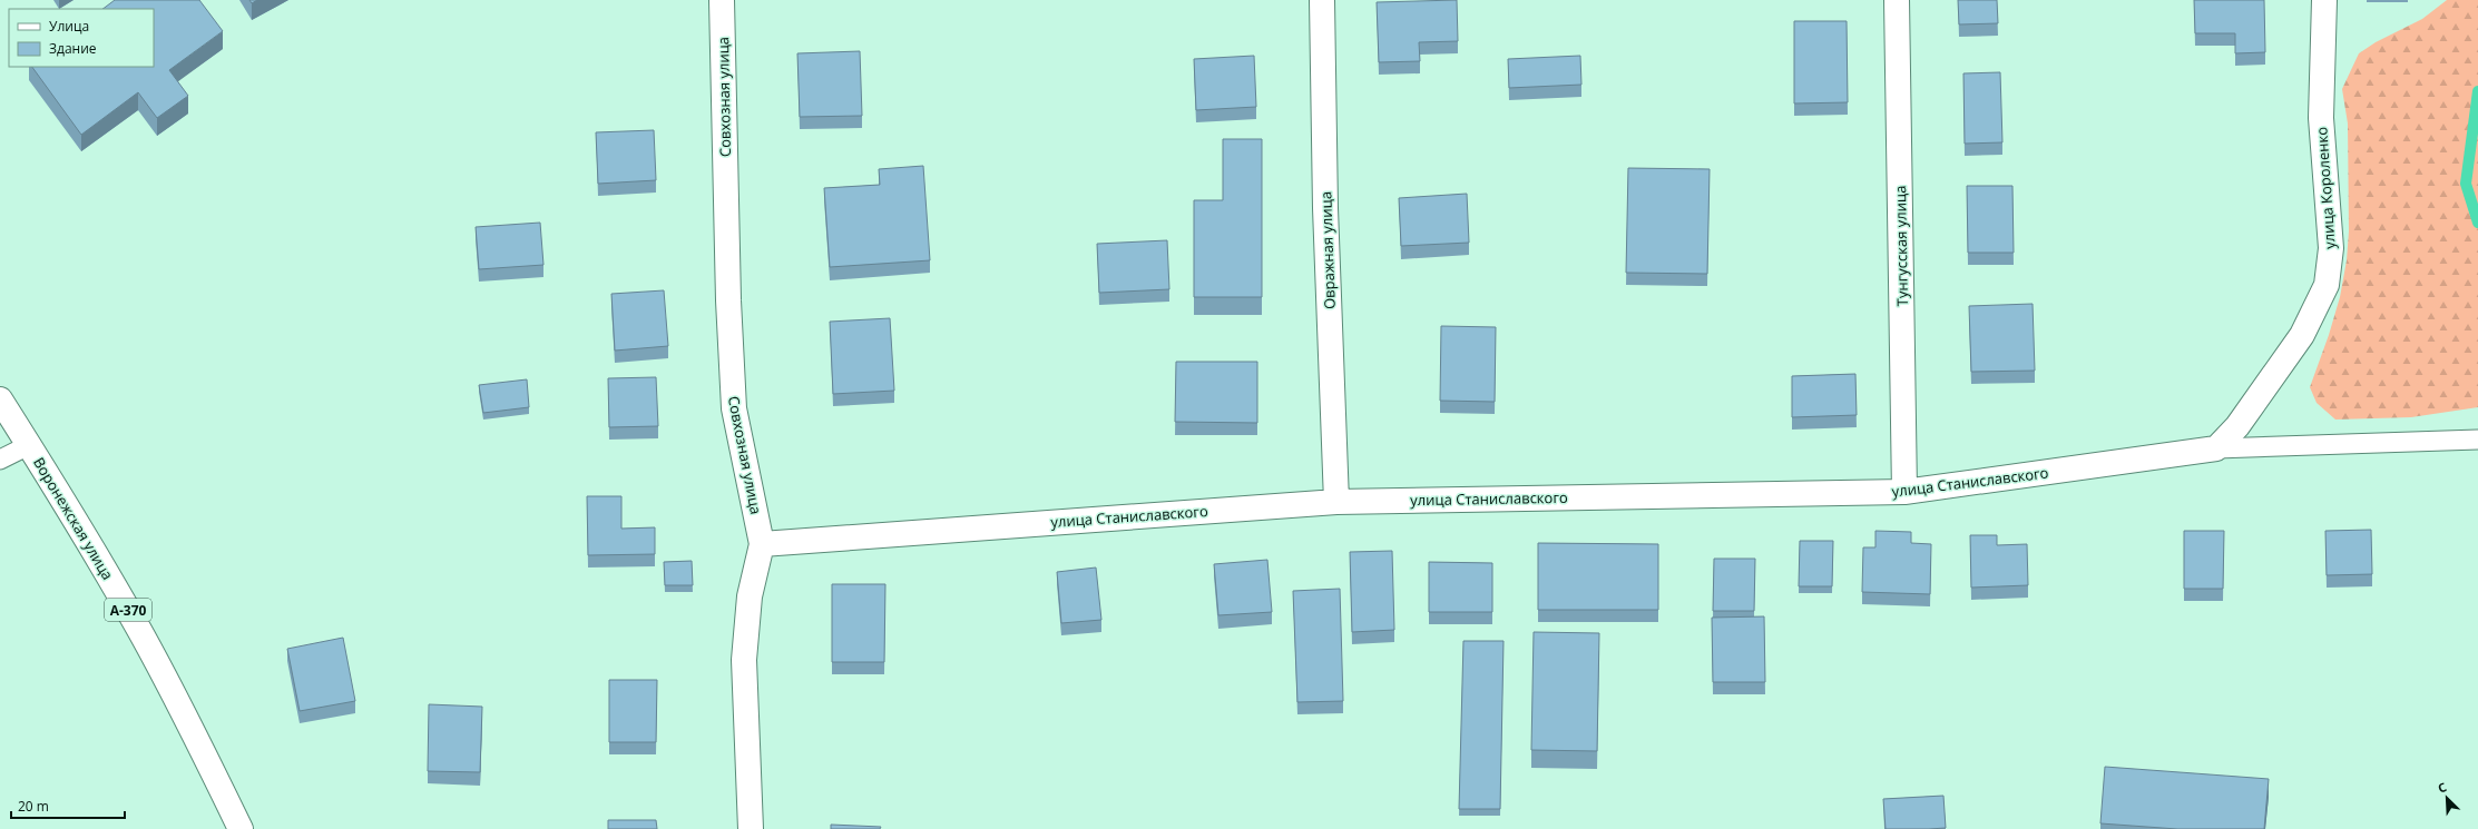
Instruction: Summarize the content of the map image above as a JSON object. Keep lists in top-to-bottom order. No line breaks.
{"streets":{"main road":["Совхозная улица","улица Короленко","Тунгусская улица","Овражная улица","улица Станиславского","Воронежская улица","А-370"]},"crossings":[["Совхозная улица","улица Станиславского"],["улица Короленко","улица Станиславского"],["Тунгусская улица","улица Станиславского"],["Овражная улица","улица Станиславского"]],"legend":["Улица","Здание"],"scale_bar":"20 m","north":"top left"}
